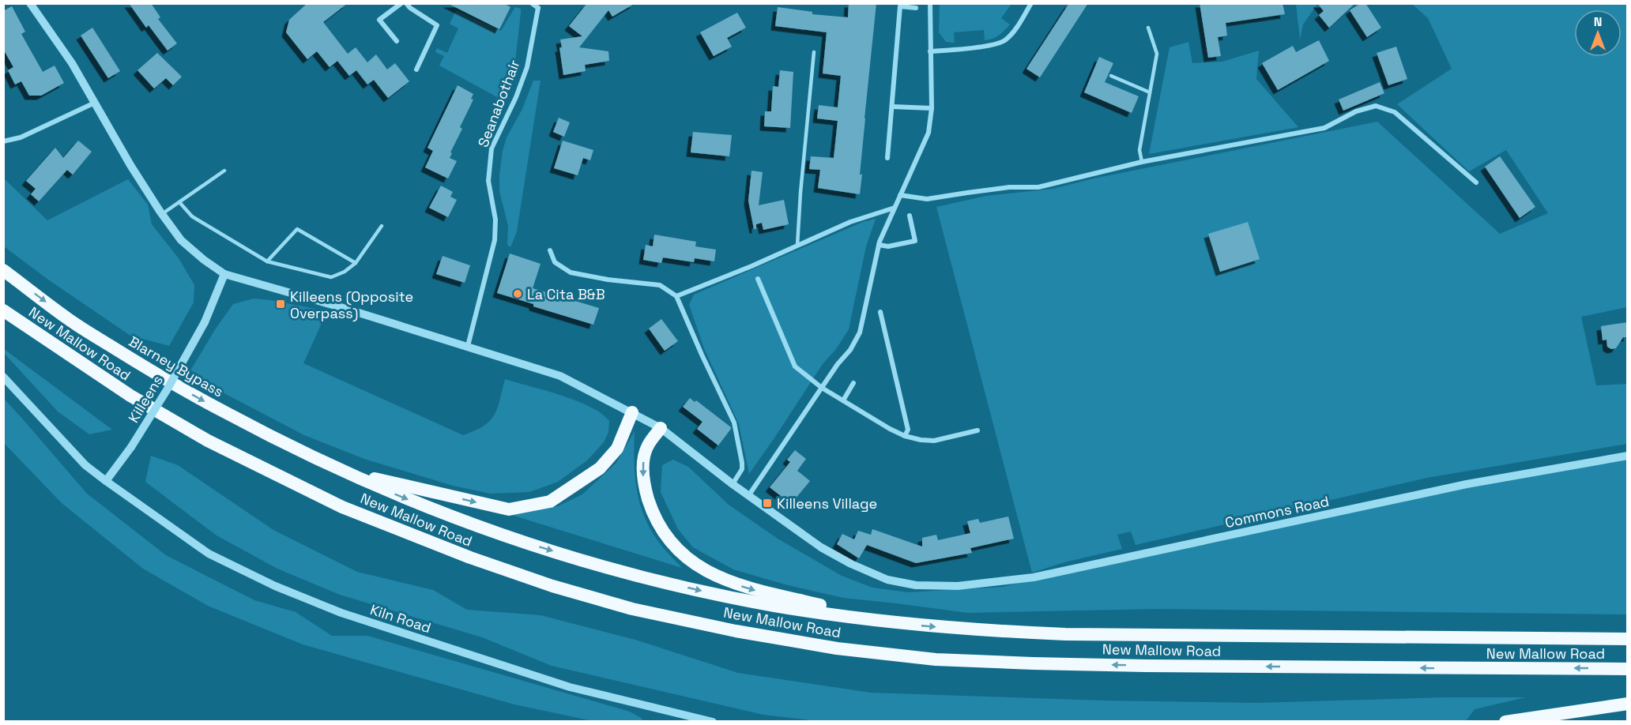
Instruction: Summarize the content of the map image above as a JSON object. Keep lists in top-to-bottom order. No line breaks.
{"streets":{"highway":["New Mallow Road","Blarney Bypass"],"street":["Seanabothair","Killeens","Commons Road","Kiln Road"]},"crossings":[["Seanabothair","Commons Road"],["New Mallow Road","Blarney Bypass"],["Killeens","Commons Road"],["Killeens","Kiln Road"]],"one_way":["Blarney Bypass"],"places":{"other":["La Cita B&B"],"transit":["Killeens (Opposite Overpass)","Killeens Village"]},"north":"top"}
